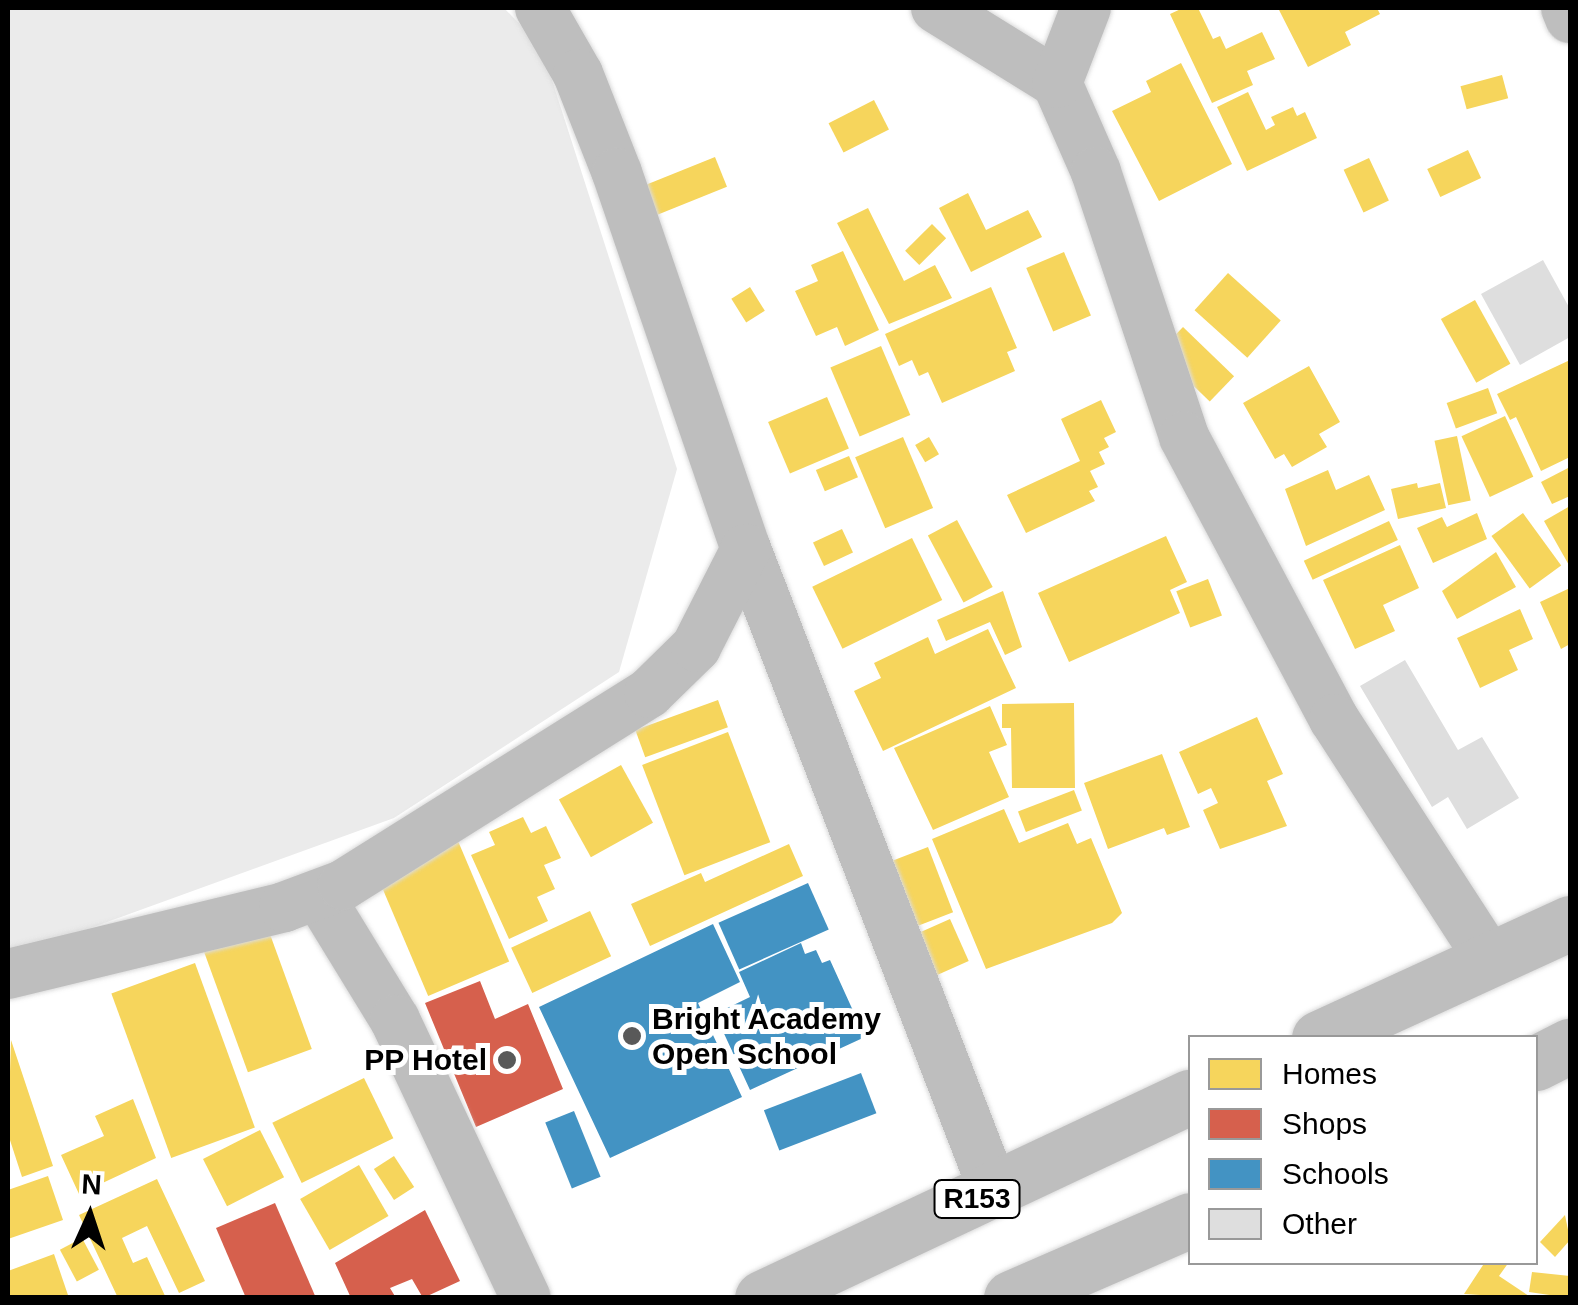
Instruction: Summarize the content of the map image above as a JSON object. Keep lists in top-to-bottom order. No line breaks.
{"streets":{"main road":["R153"]},"places":["Bright Academy Open School","PP Hotel"],"legend":["Homes","Shops","Schools","Other"],"north":"top"}
